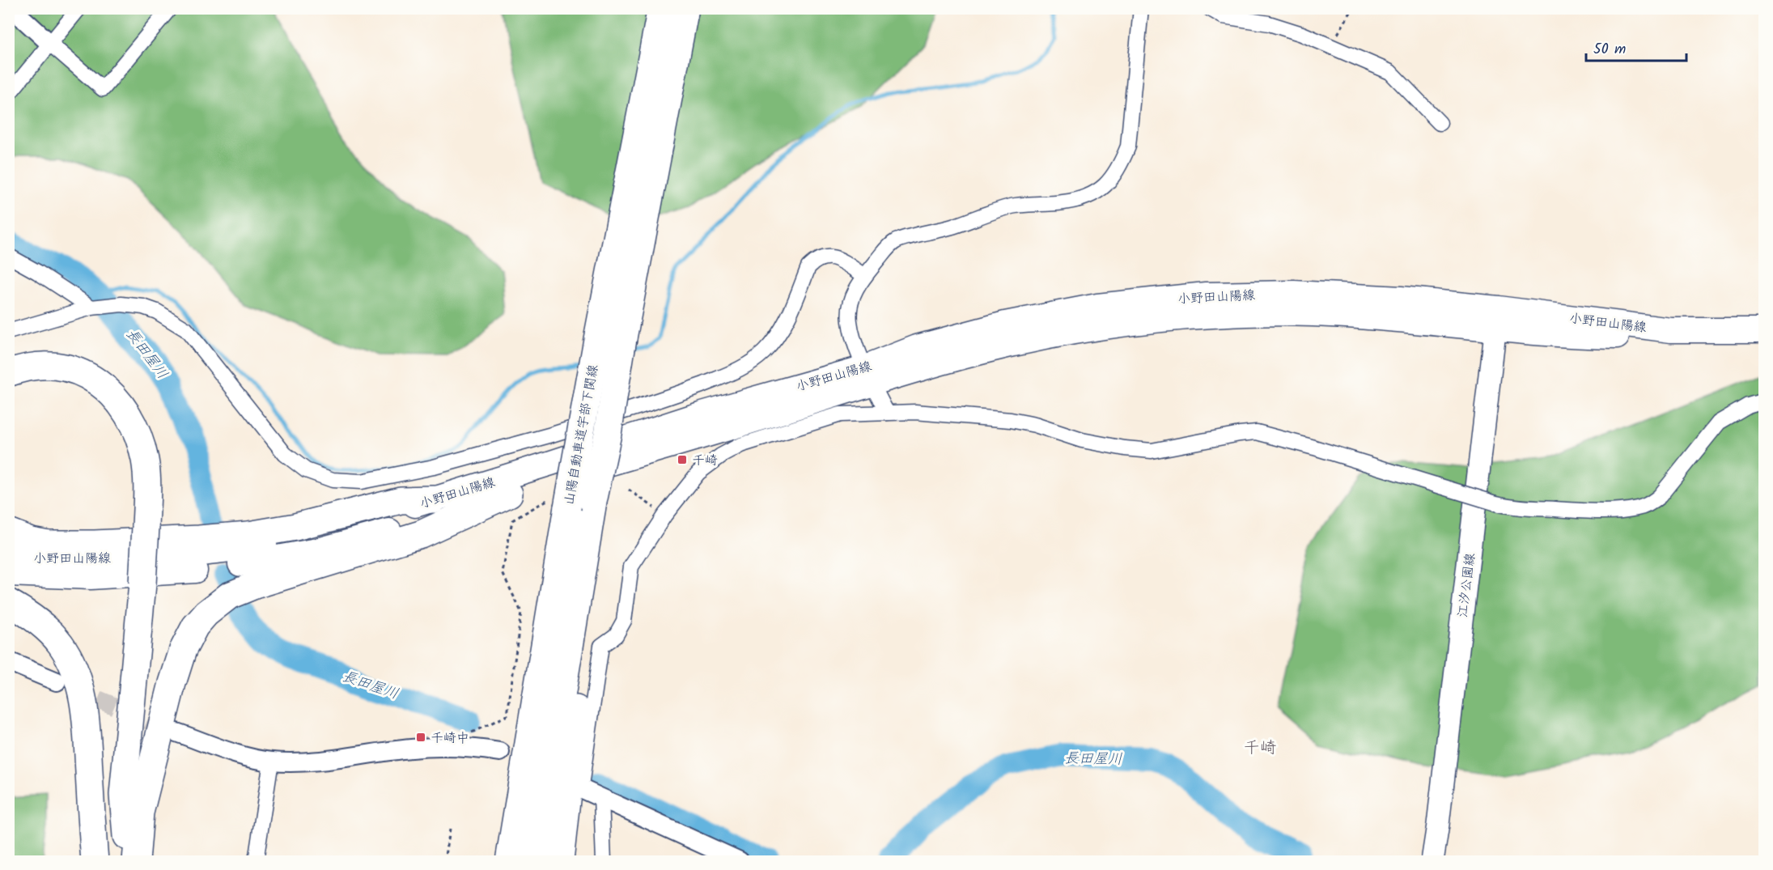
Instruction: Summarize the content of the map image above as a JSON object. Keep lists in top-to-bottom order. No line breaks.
{"streets":{"highway":["山陽自動車道宇部下関線"],"main road":["小野田山陽線","江汐公園線"]},"crossings":[["小野田山陽線","江汐公園線"]],"districts":["千崎"],"water":["長田屋川"],"places":{"transit":["千崎","千崎中"]},"scale_bar":"50 m"}
